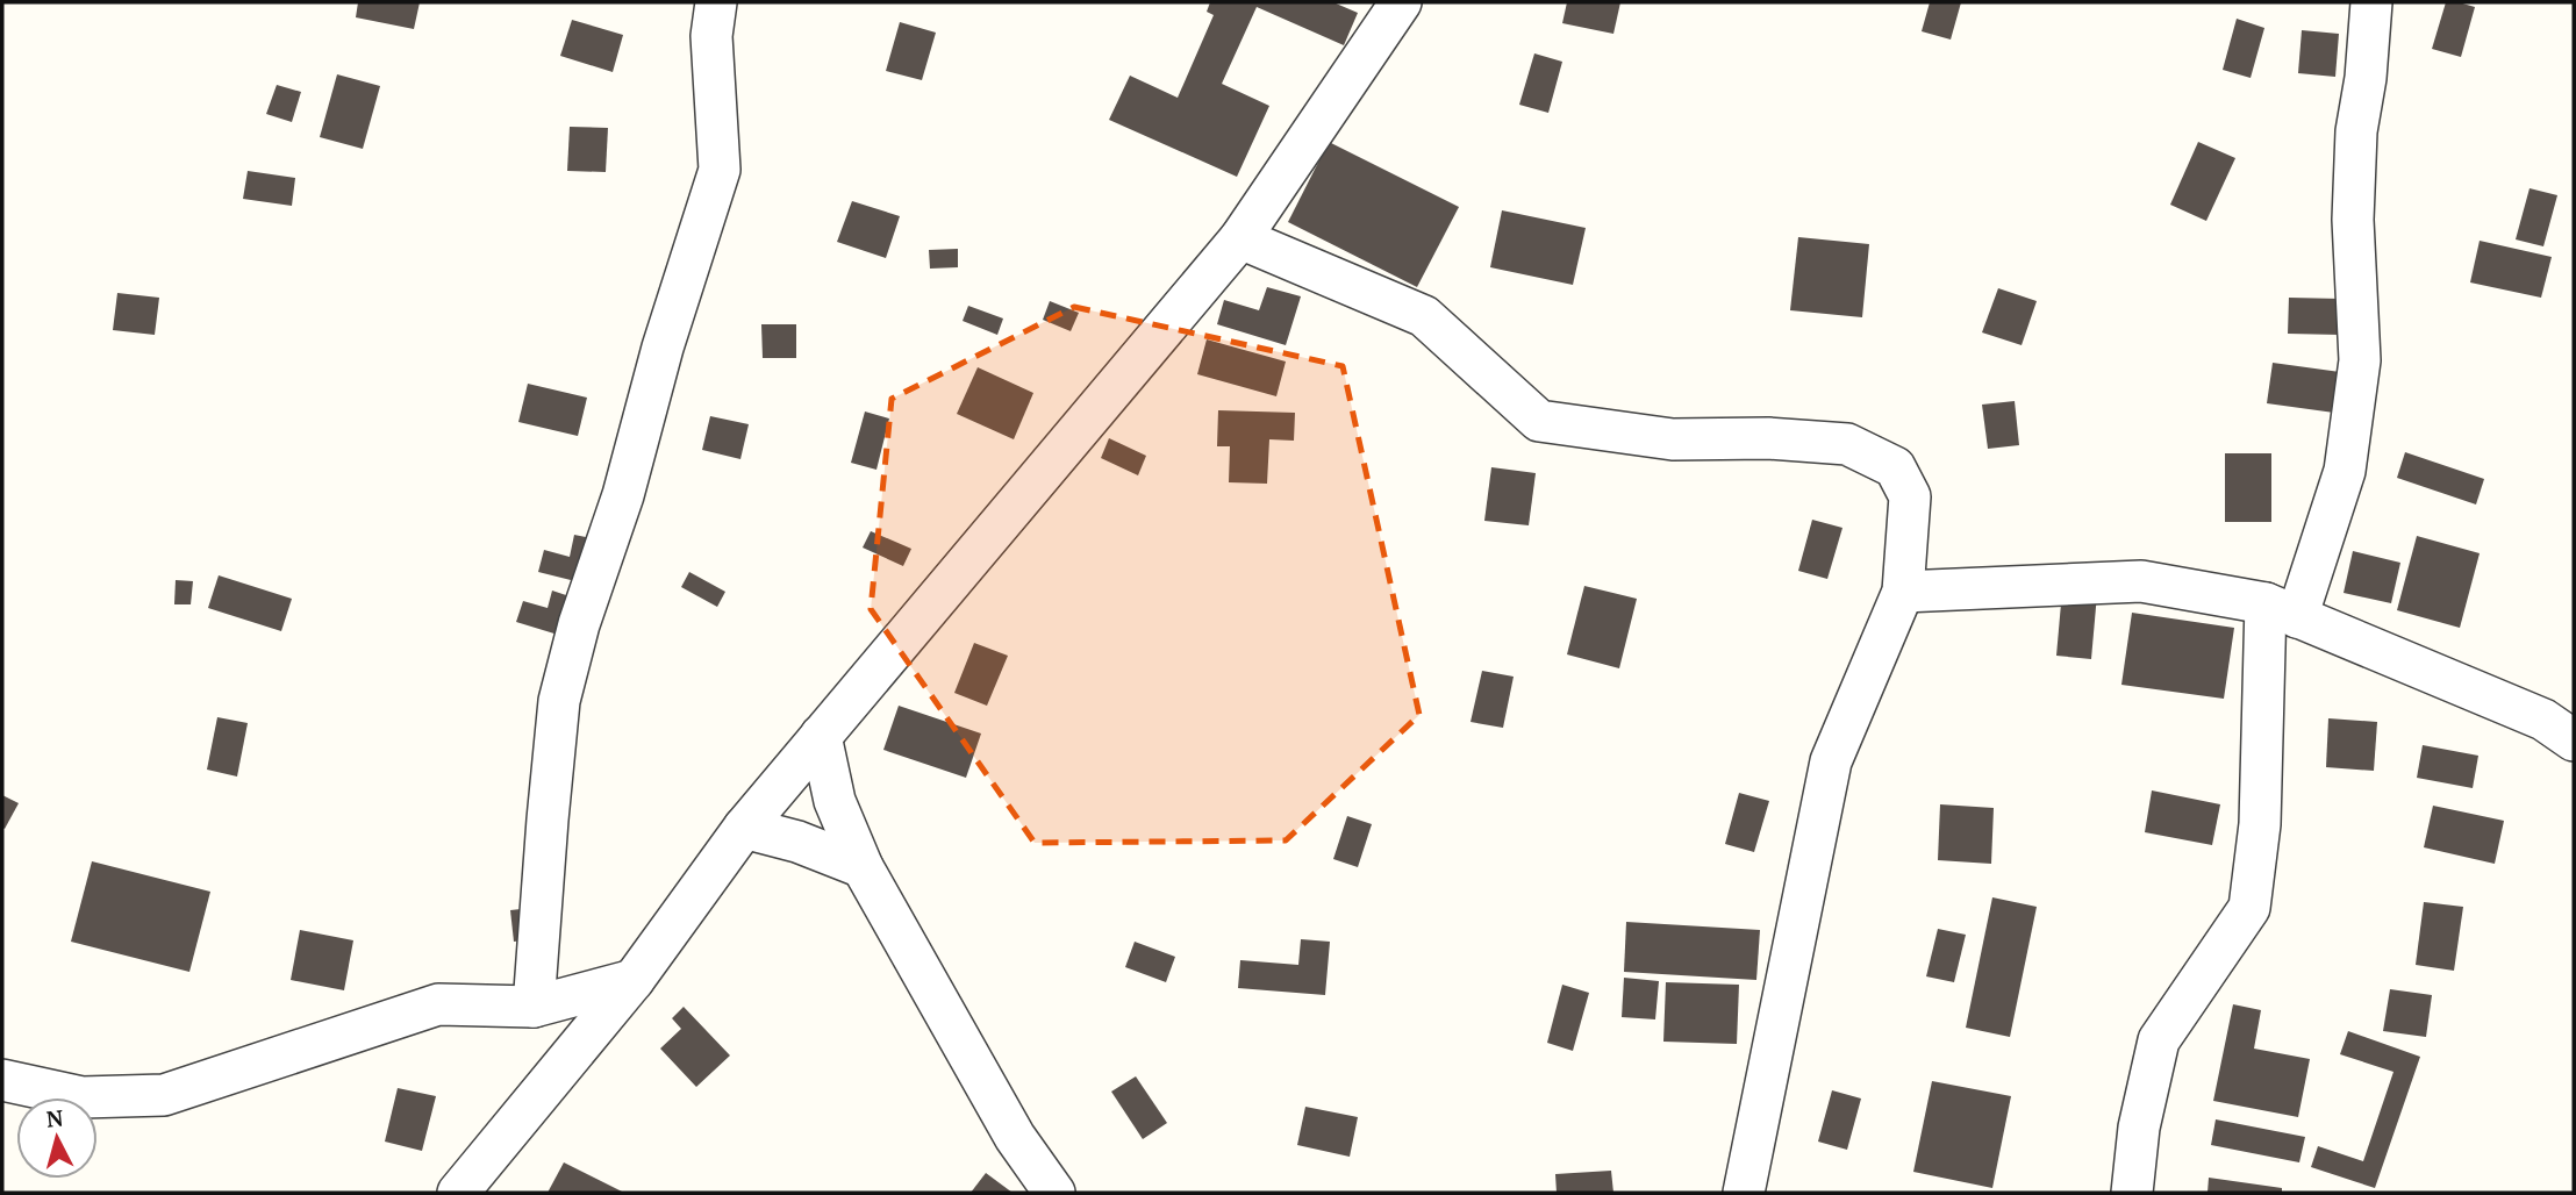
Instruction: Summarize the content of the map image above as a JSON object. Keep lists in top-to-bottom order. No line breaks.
{"north":"top"}
